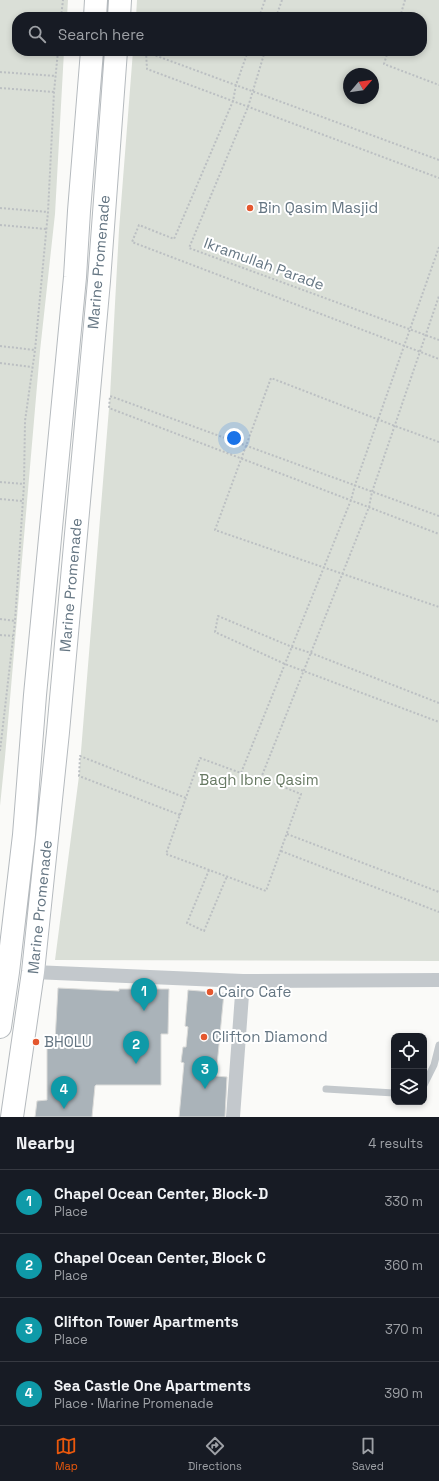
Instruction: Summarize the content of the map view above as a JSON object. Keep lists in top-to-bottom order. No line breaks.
{"streets":{"main road":["Marine Promenade"],"path":["Ikramullah Parade"]},"parks":["Bagh Ibne Qasim"],"places":["Bin Qasim Masjid","Cairo Cafe","Clifton Diamond","BHOLU"],"north":"top right","page":{"search":"Search here","pins":["1","2","3","4"],"heading":["Nearby","4 results"],"list":[{"mark":"1","name":"Chapel Ocean Center, Block-D","note":"Place","value":"330 m"},{"mark":"2","name":"Chapel Ocean Center, Block C","note":"Place","value":"360 m"},{"mark":"3","name":"Clifton Tower Apartments","note":"Place","value":"370 m"},{"mark":"4","name":"Sea Castle One Apartments","note":"Place · Marine Promenade","value":"390 m"}],"nav":["Map","Directions","Saved"]}}
